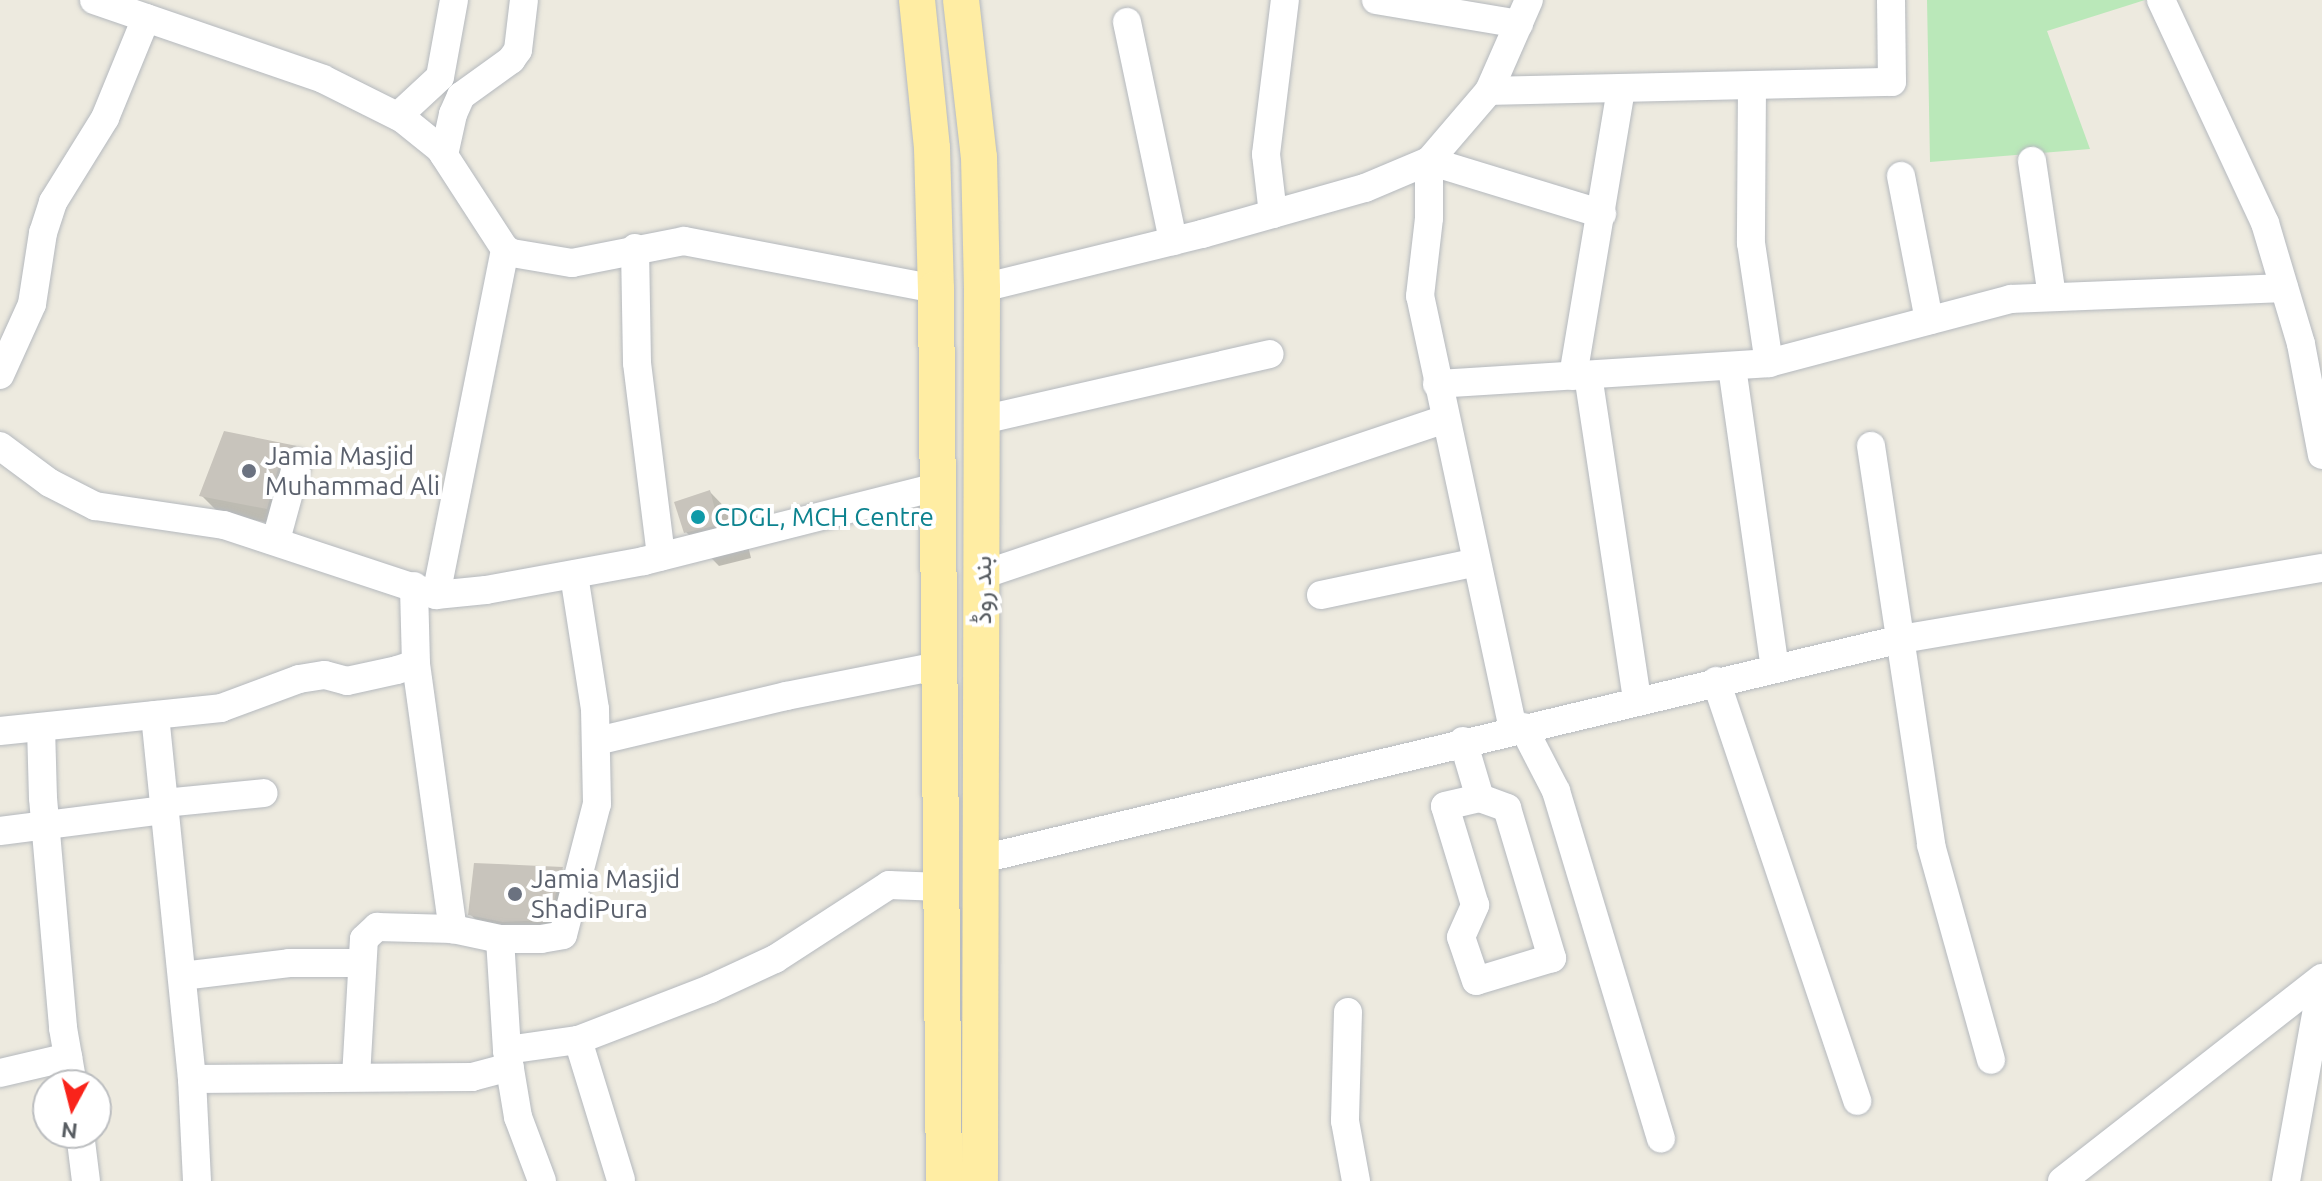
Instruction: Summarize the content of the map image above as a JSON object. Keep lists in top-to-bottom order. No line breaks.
{"streets":{"main road":["بند روڈ"]},"places":["Jamia Masjid Muhammad Ali","CDGL, MCH Centre","Jamia Masjid ShadiPura"],"north":"bottom"}
